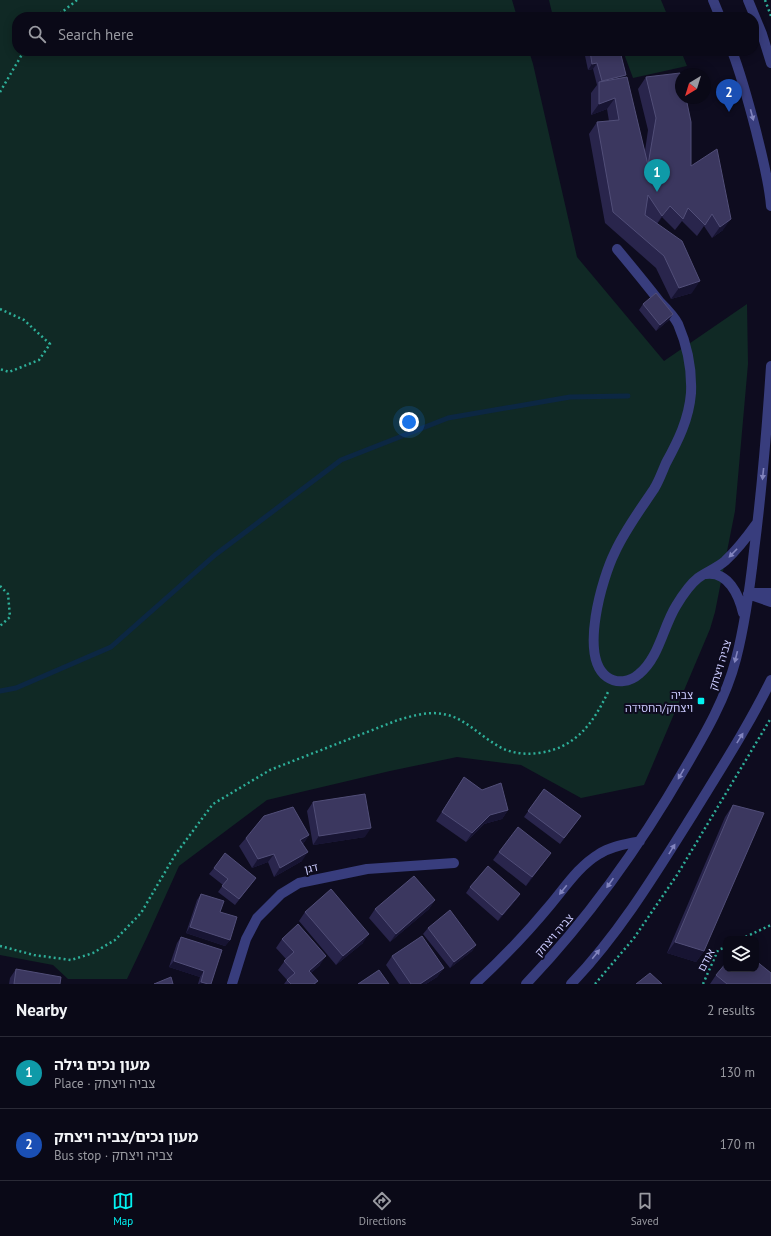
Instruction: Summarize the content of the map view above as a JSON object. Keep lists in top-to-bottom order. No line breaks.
{"streets":{"street":["צביה ויצחק","דגן"],"path":["אודם"]},"places":{"transit":["צביה ויצחק/החסידה"]},"north":"bottom left","page":{"search":"Search here","pins":["2","1"],"heading":["Nearby","2 results"],"list":[{"mark":"1","name":"מעון נכים גילה","note":"Place · צביה ויצחק","value":"130 m"},{"mark":"2","name":"מעון נכים/צביה ויצחק","note":"Bus stop · צביה ויצחק","value":"170 m"}],"nav":["Map","Directions","Saved"]}}
